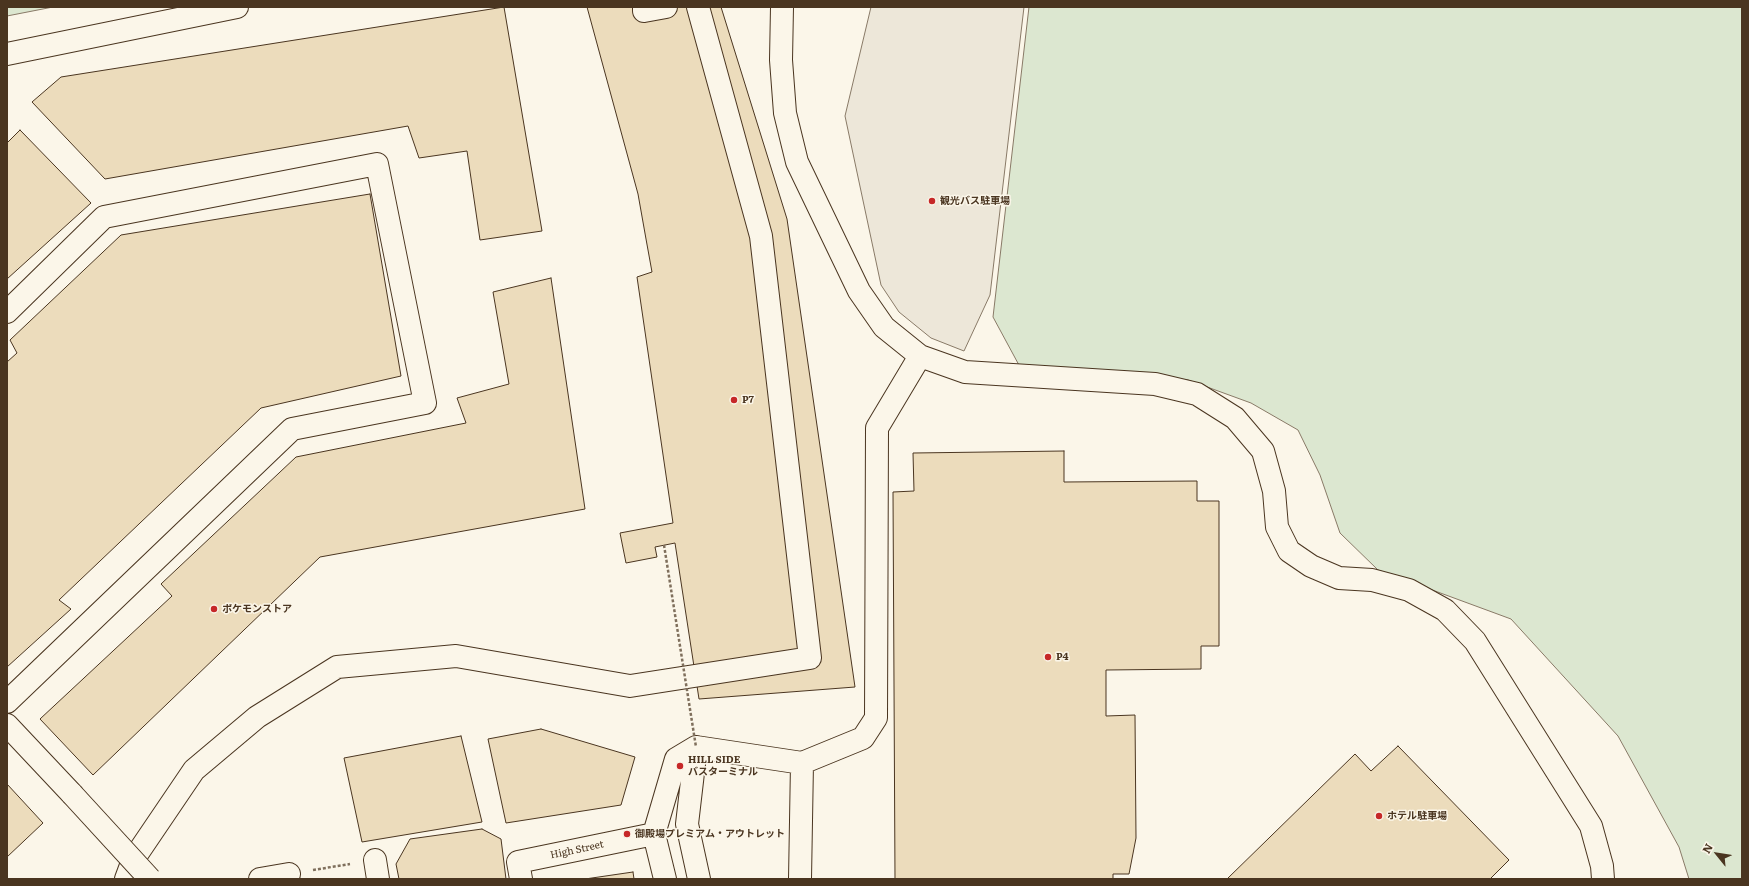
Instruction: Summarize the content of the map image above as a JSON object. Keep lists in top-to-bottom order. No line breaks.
{"streets":{"street":["High Street"]},"places":["観光バス駐車場","P7","ポケモンストア","P4","HILL SIDE バスターミナル","ホテル駐車場","御殿場プレミアム・アウトレット"],"north":"top left"}
